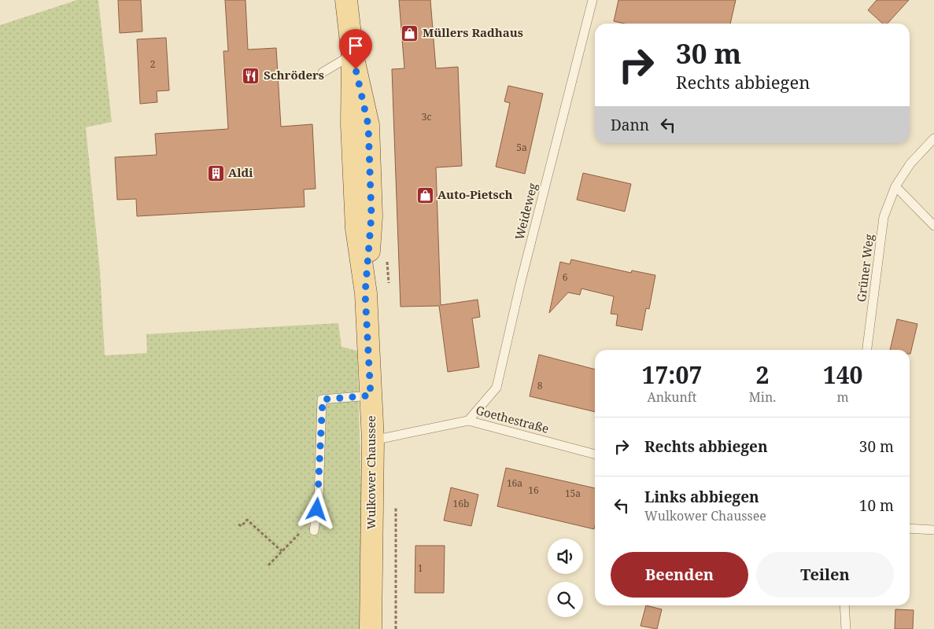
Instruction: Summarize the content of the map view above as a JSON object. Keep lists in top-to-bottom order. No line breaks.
{"streets":{"main road":["Wulkower Chaussee"],"lane":["Weideweg","Grüner Weg","Goethestraße"]},"crossings":[["Weideweg","Goethestraße"],["Goethestraße","Wulkower Chaussee"]],"places":{"shop":["Müllers Radhaus","Auto-Pietsch"],"restaurant":["Schröders"],"building":["Aldi"]},"house_numbers":["2","3c","5a","6","8","16a","16","15a","16b","1"],"page":{"turn":["30 m","Rechts abbiegen"],"then":"Dann","eta":["17:07","Ankunft","2","Min.","140","m"],"list":[{"name":"Rechts abbiegen","value":"30 m"},{"name":"Links abbiegen","note":"Wulkower Chaussee","value":"10 m"}],"buttons":["Beenden","Teilen"]}}
